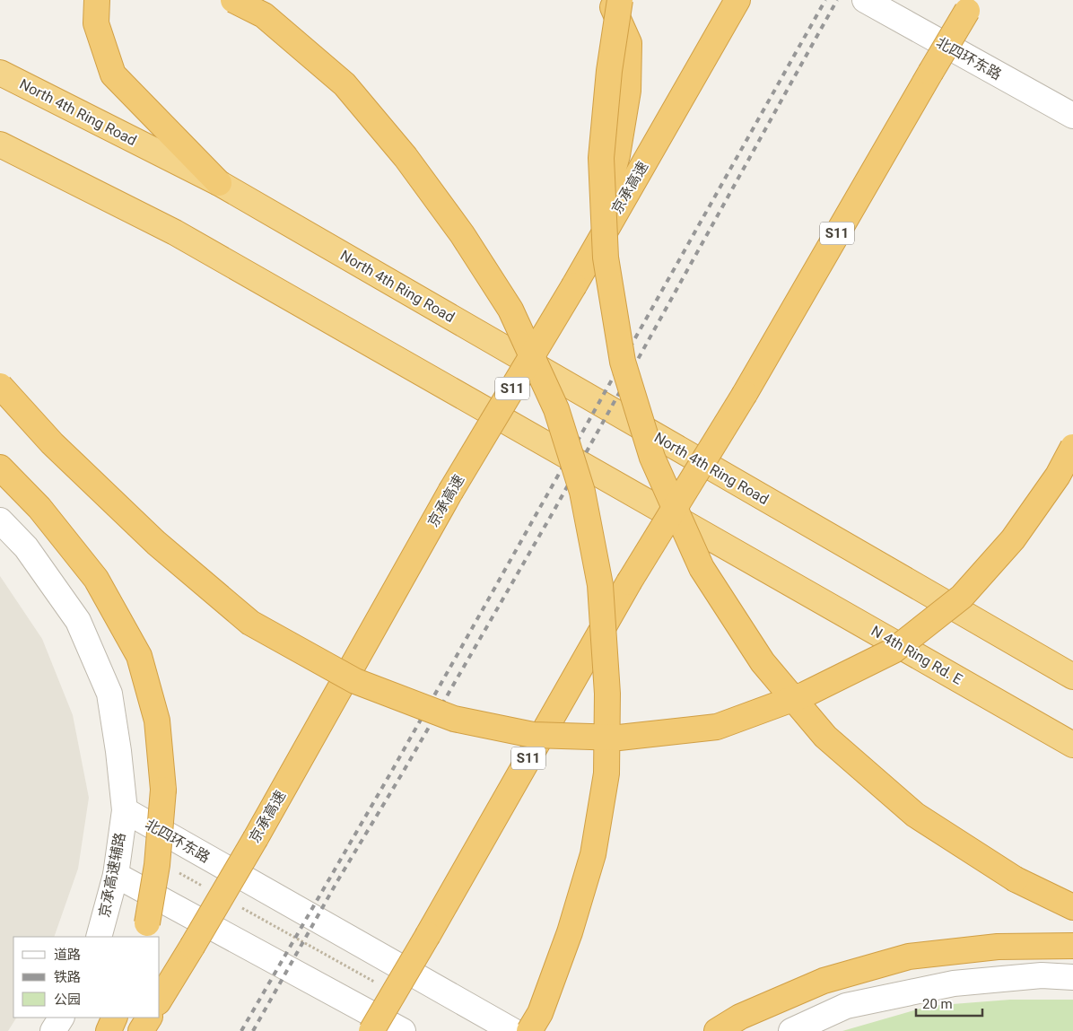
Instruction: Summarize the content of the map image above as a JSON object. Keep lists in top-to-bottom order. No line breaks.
{"streets":{"highway":["North 4th Ring Road","京承高速","S11"],"street":["北四环东路","京承高速辅路"]},"crossings":[["北四环东路","京承高速辅路"]],"legend":["道路","铁路","公园"],"scale_bar":"20 m"}
